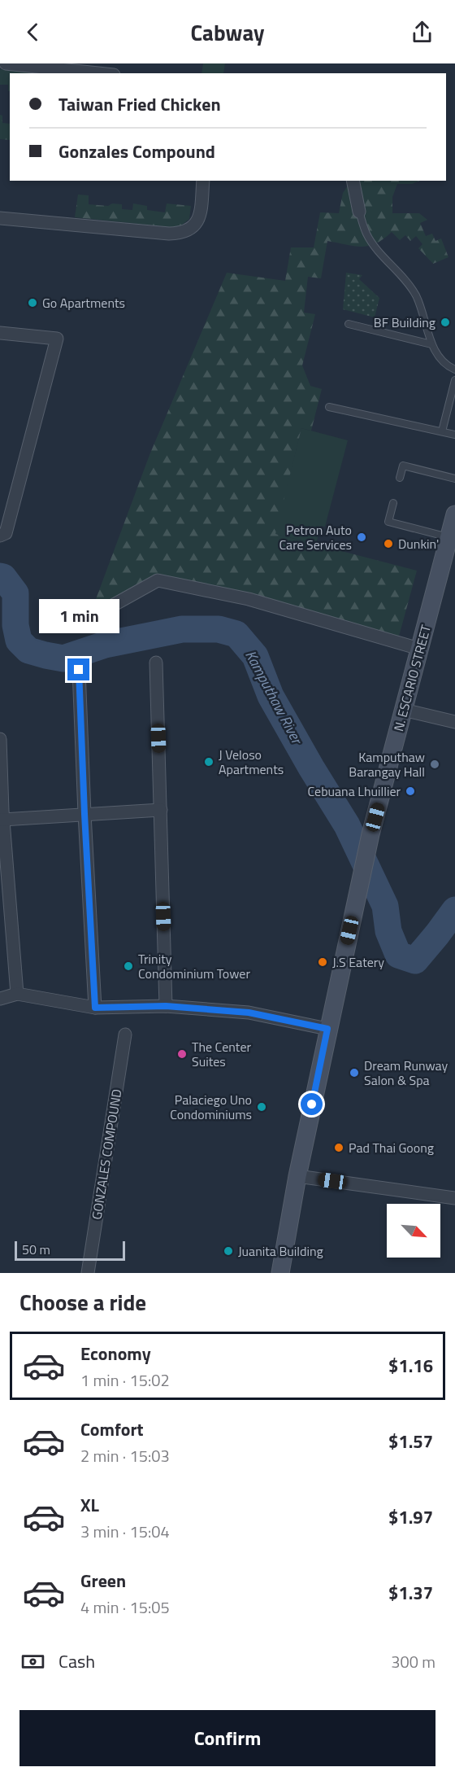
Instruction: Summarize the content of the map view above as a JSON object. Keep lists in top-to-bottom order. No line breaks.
{"streets":{"main road":["N. ESCARIO STREET"],"street":["GONZALES COMPOUND"]},"water":["Kamputhaw River"],"places":["Go Apartments","BF Building","Petron Auto Care Services","Dunkin'","J Veloso Apartments","Kamputhaw Barangay Hall","Cebuana Lhuillier","J.S Eatery","Trinity Condominium Tower","The Center Suites","Dream Runway Salon & Spa","Palaciego Uno Condominiums","Pad Thai Goong","Juanita Building"],"scale_bar":"50 m","north":"bottom right","page":{"header":"Cabway","banner":["Taiwan Fried Chicken","Gonzales Compound"],"bubble":"1 min","scale":"50 m","heading":"Choose a ride","list":[{"name":"Economy","note":"1 min · 15:02","value":"$1.16"},{"name":"Comfort","note":"2 min · 15:03","value":"$1.57"},{"name":"XL","note":"3 min · 15:04","value":"$1.97"},{"name":"Green","note":"4 min · 15:05","value":"$1.37"}],"pay":["Cash","300 m"],"buttons":"Confirm"}}
